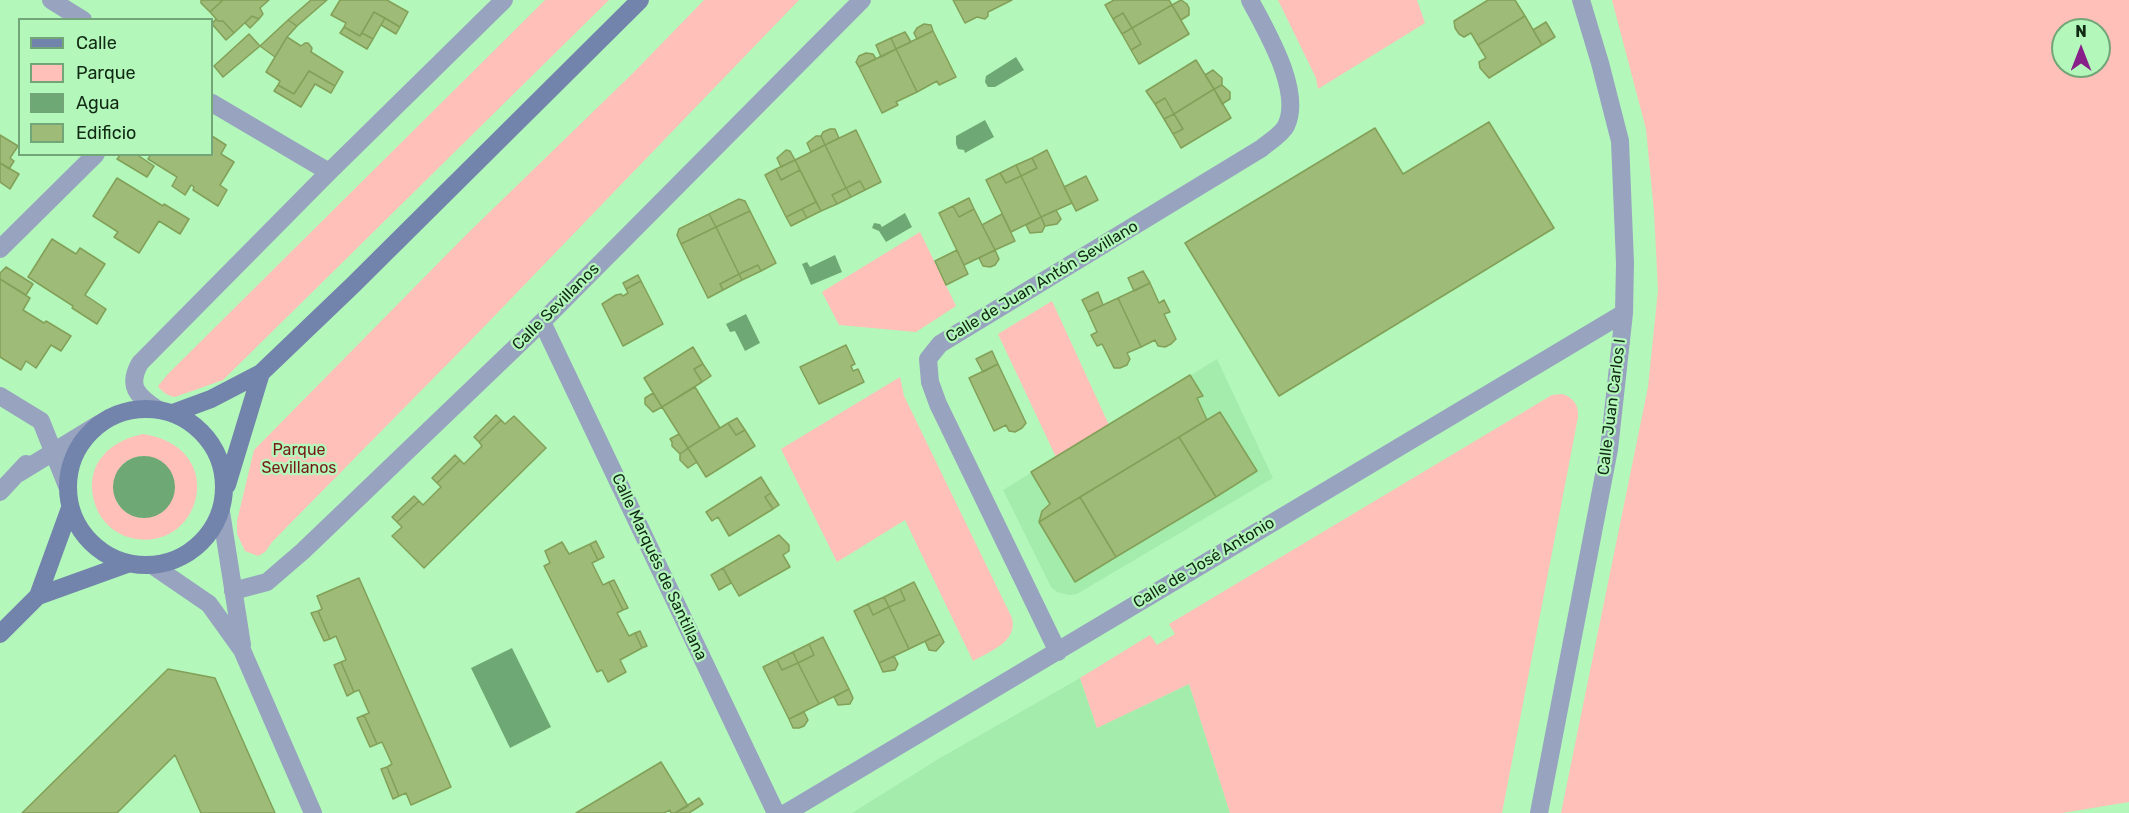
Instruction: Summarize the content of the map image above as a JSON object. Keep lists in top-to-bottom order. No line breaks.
{"streets":{"street":["Calle de Juan Antón Sevillano","Calle Sevillanos","Calle Juan Carlos I","Calle de José Antonio","Calle Marqués de Santillana"]},"crossings":[["Calle de Juan Antón Sevillano","Calle de José Antonio"],["Calle Sevillanos","Calle Marqués de Santillana"],["Calle Juan Carlos I","Calle de José Antonio"]],"parks":["Parque Sevillanos"],"legend":["Calle","Parque","Agua","Edificio"],"north":"top"}
